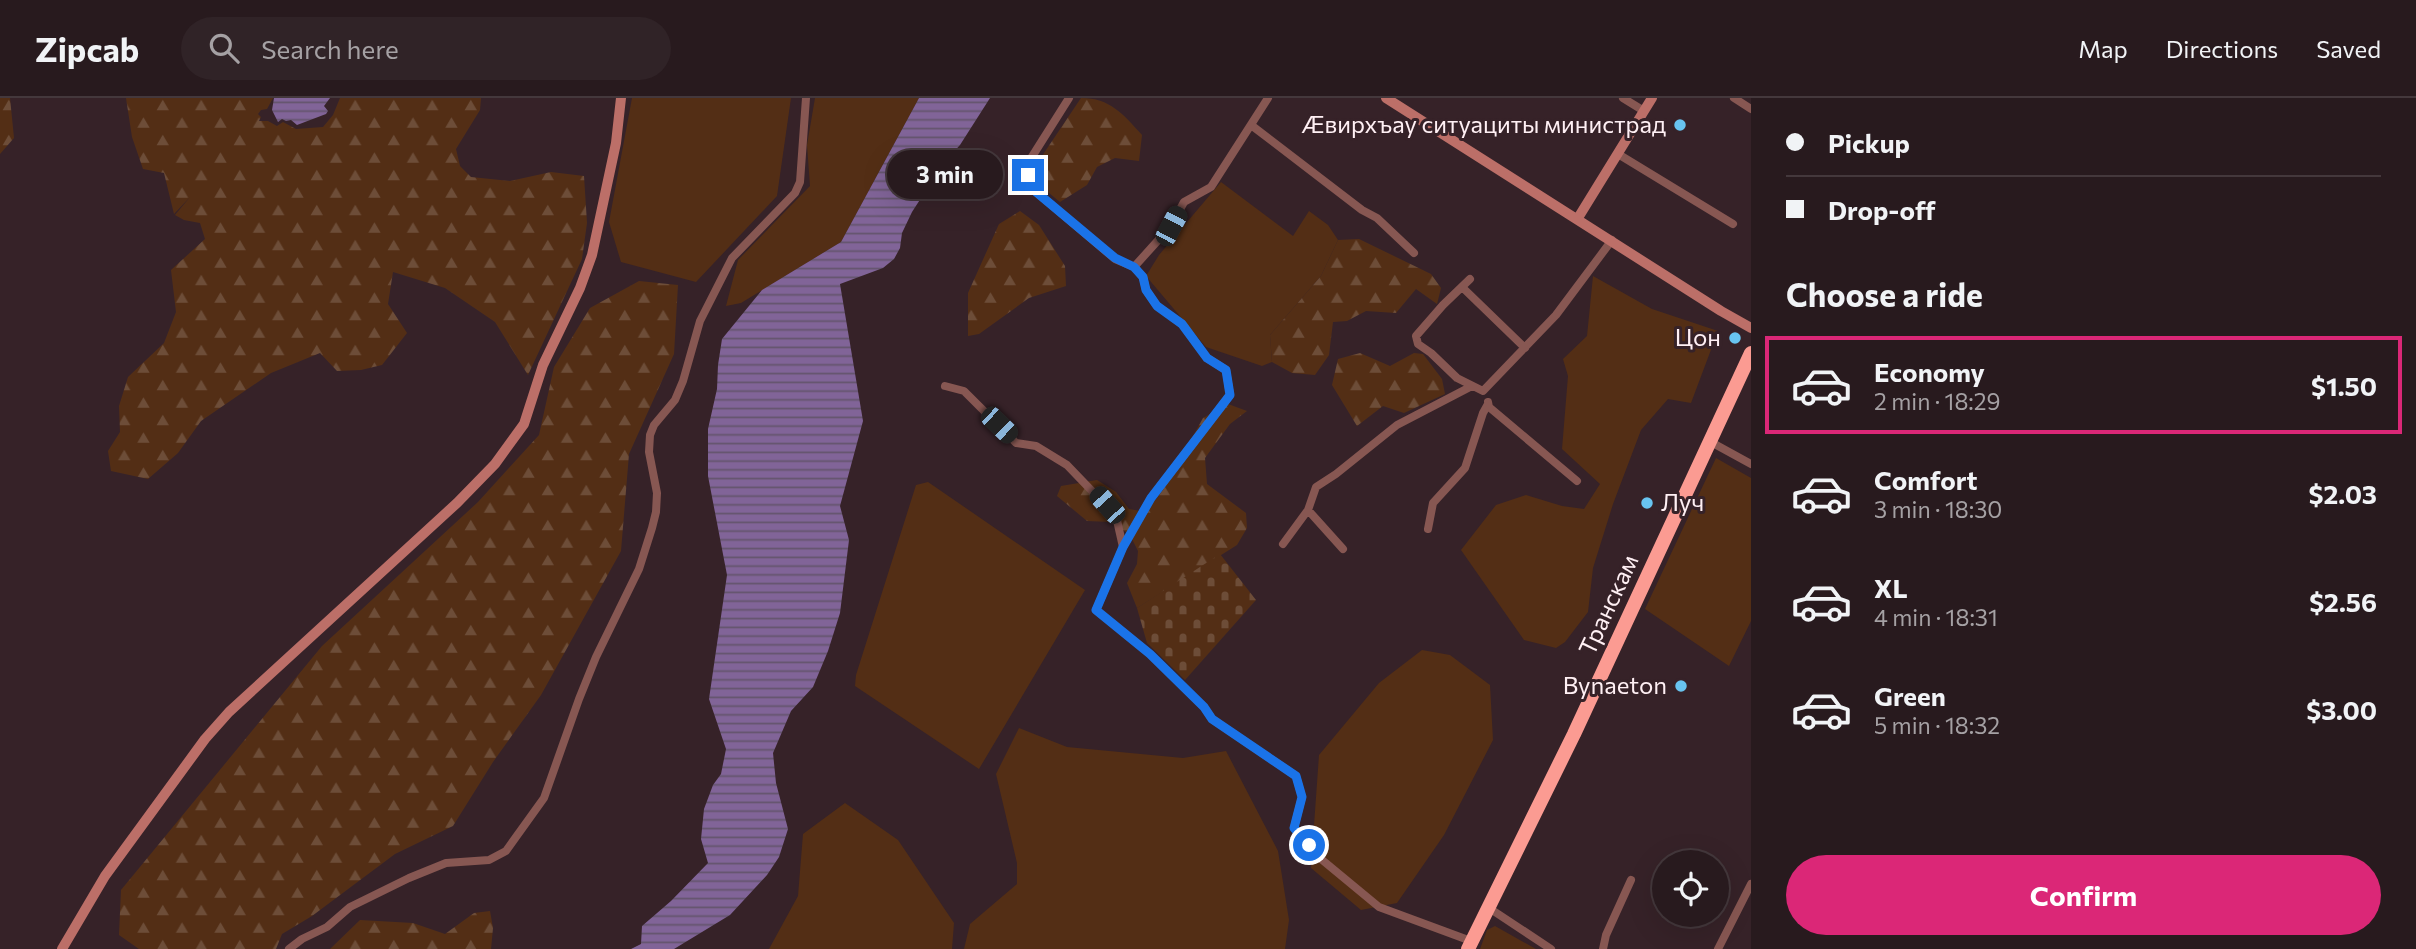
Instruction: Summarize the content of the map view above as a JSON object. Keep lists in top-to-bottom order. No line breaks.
{"streets":{"highway":["Транскам"]},"places":["Æвирхъау ситуациты министрад","Цон","Луч","Bynaeton"],"page":{"header":"Zipcab","search":"Search here","nav":["Map","Directions","Saved"],"banner":["Pickup","Drop-off"],"bubble":"3 min","heading":"Choose a ride","list":[{"name":"Economy","note":"2 min · 18:29","value":"$1.50"},{"name":"Comfort","note":"3 min · 18:30","value":"$2.03"},{"name":"XL","note":"4 min · 18:31","value":"$2.56"},{"name":"Green","note":"5 min · 18:32","value":"$3.00"}],"buttons":"Confirm"}}
